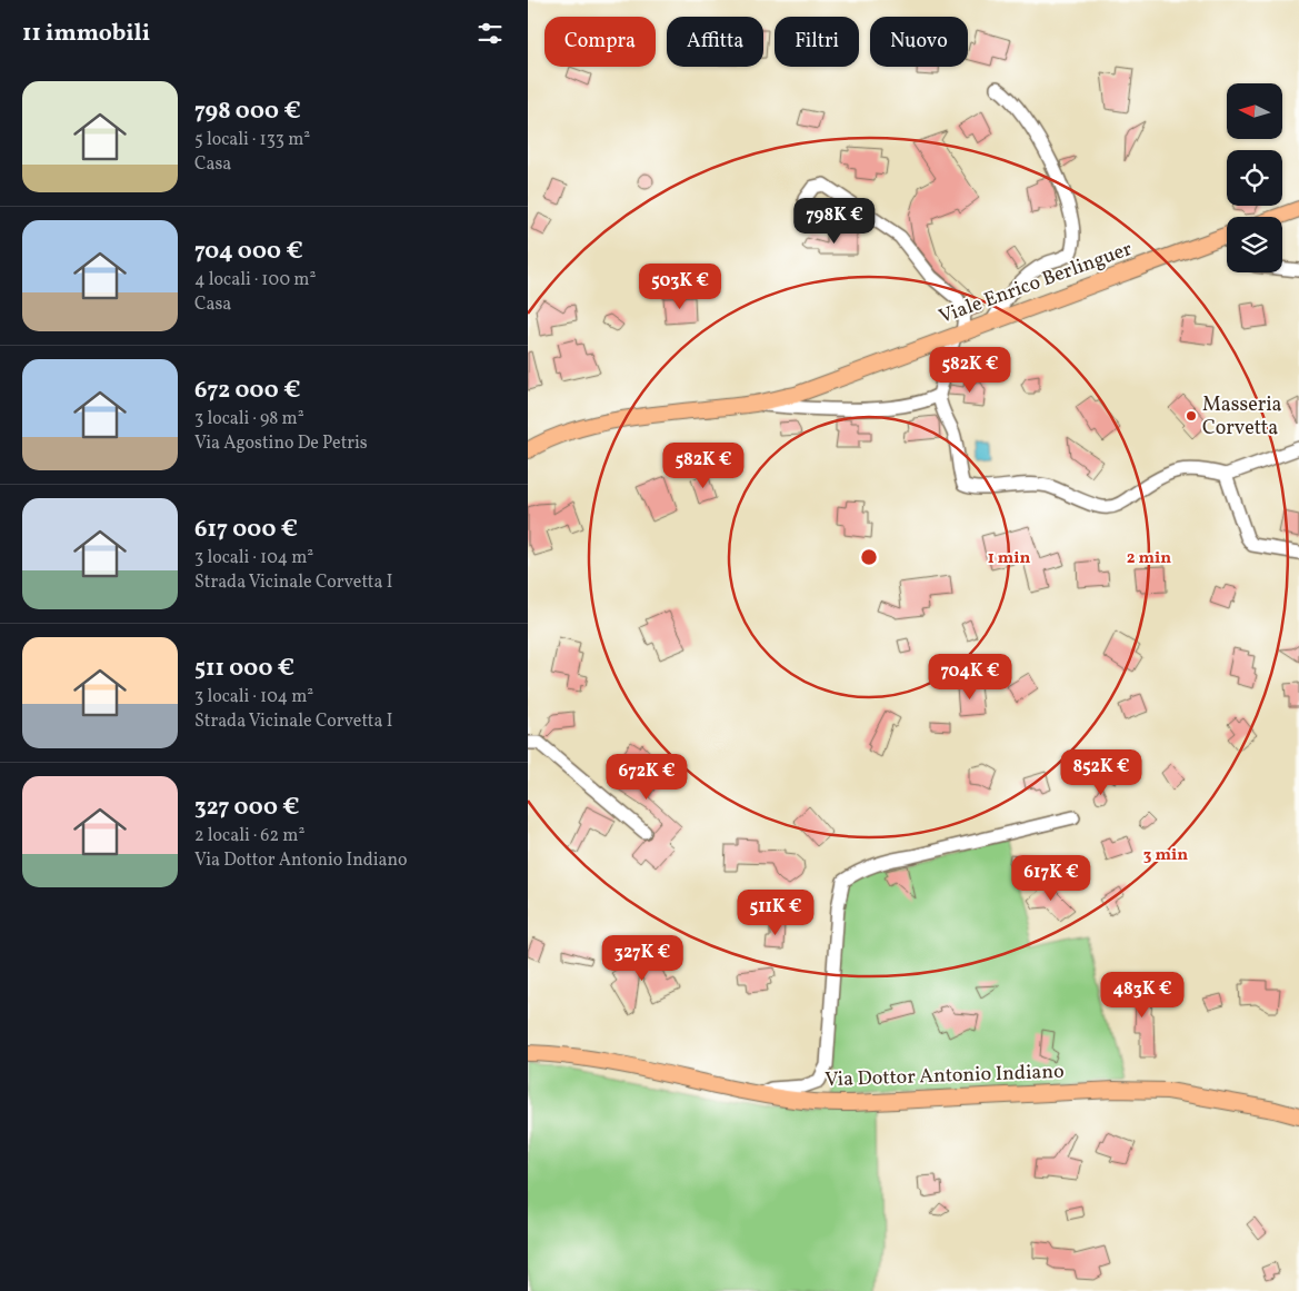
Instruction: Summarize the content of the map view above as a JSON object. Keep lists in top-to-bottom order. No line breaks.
{"streets":{"main road":["Viale Enrico Berlinguer","Via Dottor Antonio Indiano"]},"places":["Masseria Corvetta"],"north":"left","page":{"heading":"11 immobili","chip":["Compra","Affitta","Filtri","Nuovo"],"list":[{"name":"798 000 €","note":"5 locali · 133 m² · Casa"},{"name":"704 000 €","note":"4 locali · 100 m² · Casa"},{"name":"672 000 €","note":"3 locali · 98 m² · Via Agostino De Petris"},{"name":"617 000 €","note":"3 locali · 104 m² · Strada Vicinale Corvetta I"},{"name":"511 000 €","note":"3 locali · 104 m² · Strada Vicinale Corvetta I"},{"name":"327 000 €","note":"2 locali · 62 m² · Via Dottor Antonio Indiano"}],"price":["798K €","503K €","582K €","582K €","704K €","852K €","672K €","617K €","511K €","327K €","483K €"]},"rings":["1 min","2 min","3 min"]}
